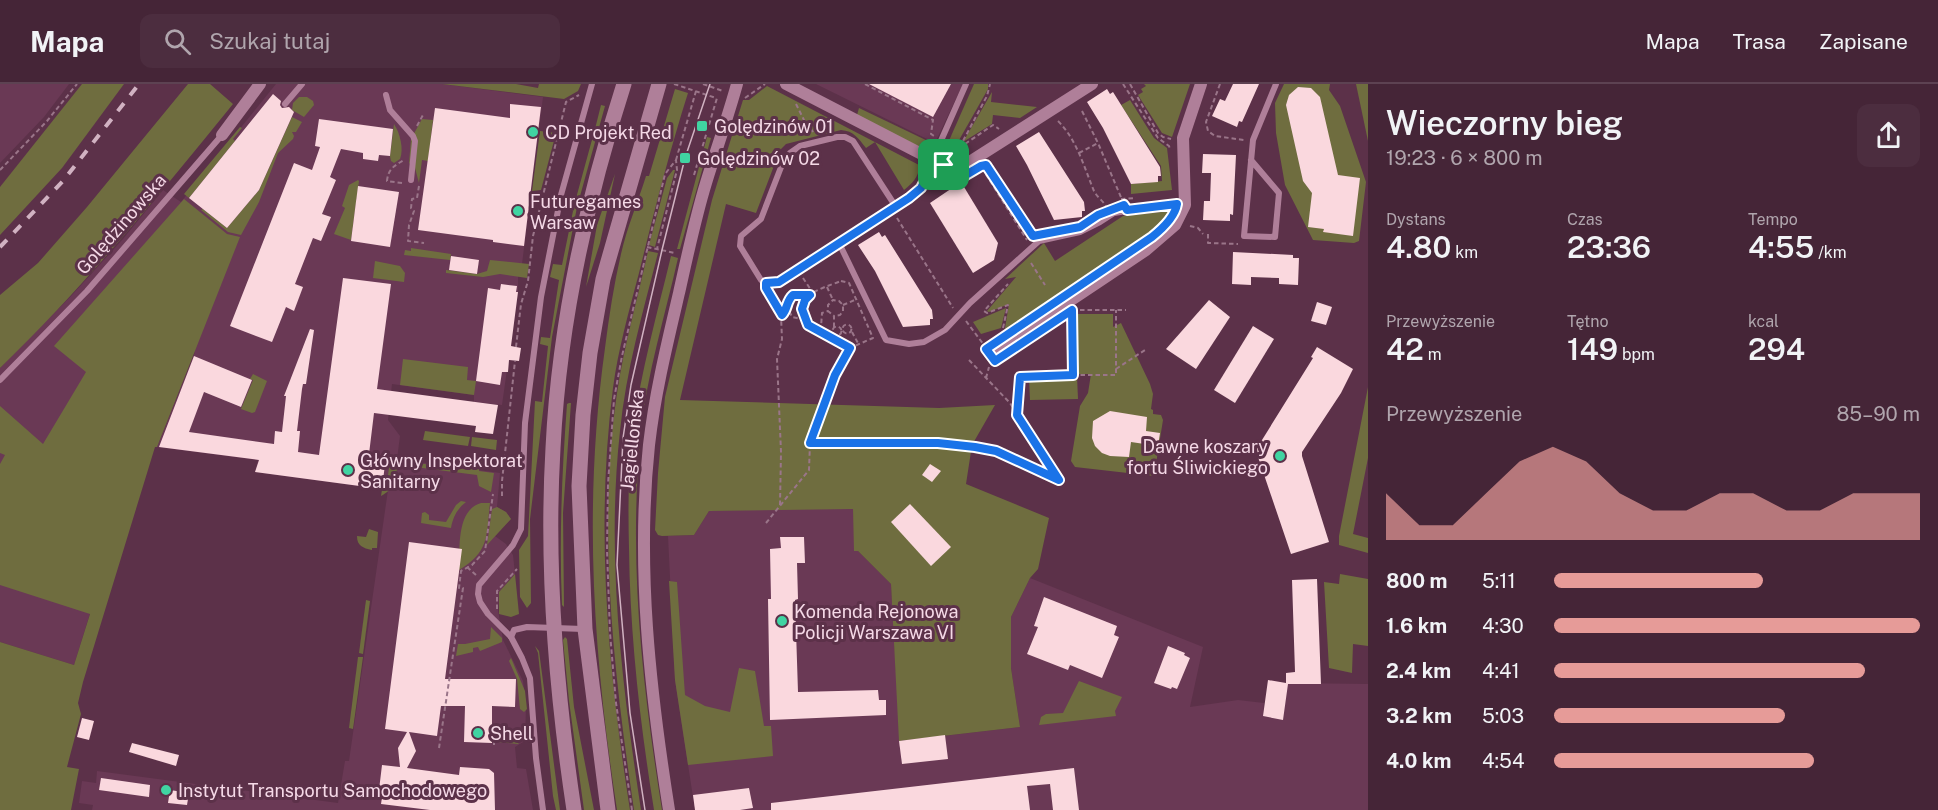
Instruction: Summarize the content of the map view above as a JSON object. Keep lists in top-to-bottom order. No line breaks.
{"streets":{"street":["Golędzinowska","Jagiellońska"]},"places":{"transit":["Golędzinów 01","Golędzinów 02"],"other":["CD Projekt Red","Futuregames Warsaw","Dawne koszary fortu Śliwickiego","Główny Inspektorat Sanitarny","Komenda Rejonowa Policji Warszawa VI","Shell","Instytut Transportu Samochodowego"]},"page":{"header":"Mapa","search":"Szukaj tutaj","nav":["Mapa","Trasa","Zapisane"],"heading":["Wieczorny bieg","19:23 · 6 × 800 m"],"stats":[["Dystans","4.80 km"],["Czas","23:36"],["Tempo","4:55 /km"],["Przewyższenie","42 m"],["Tętno","149 bpm"],["kcal","294"]],"chart":["Przewyższenie","85–90 m"],"list":[{"name":"800 m","note":"5:11"},{"name":"1.6 km","note":"4:30"},{"name":"2.4 km","note":"4:41"},{"name":"3.2 km","note":"5:03"},{"name":"4.0 km","note":"4:54"}]}}
